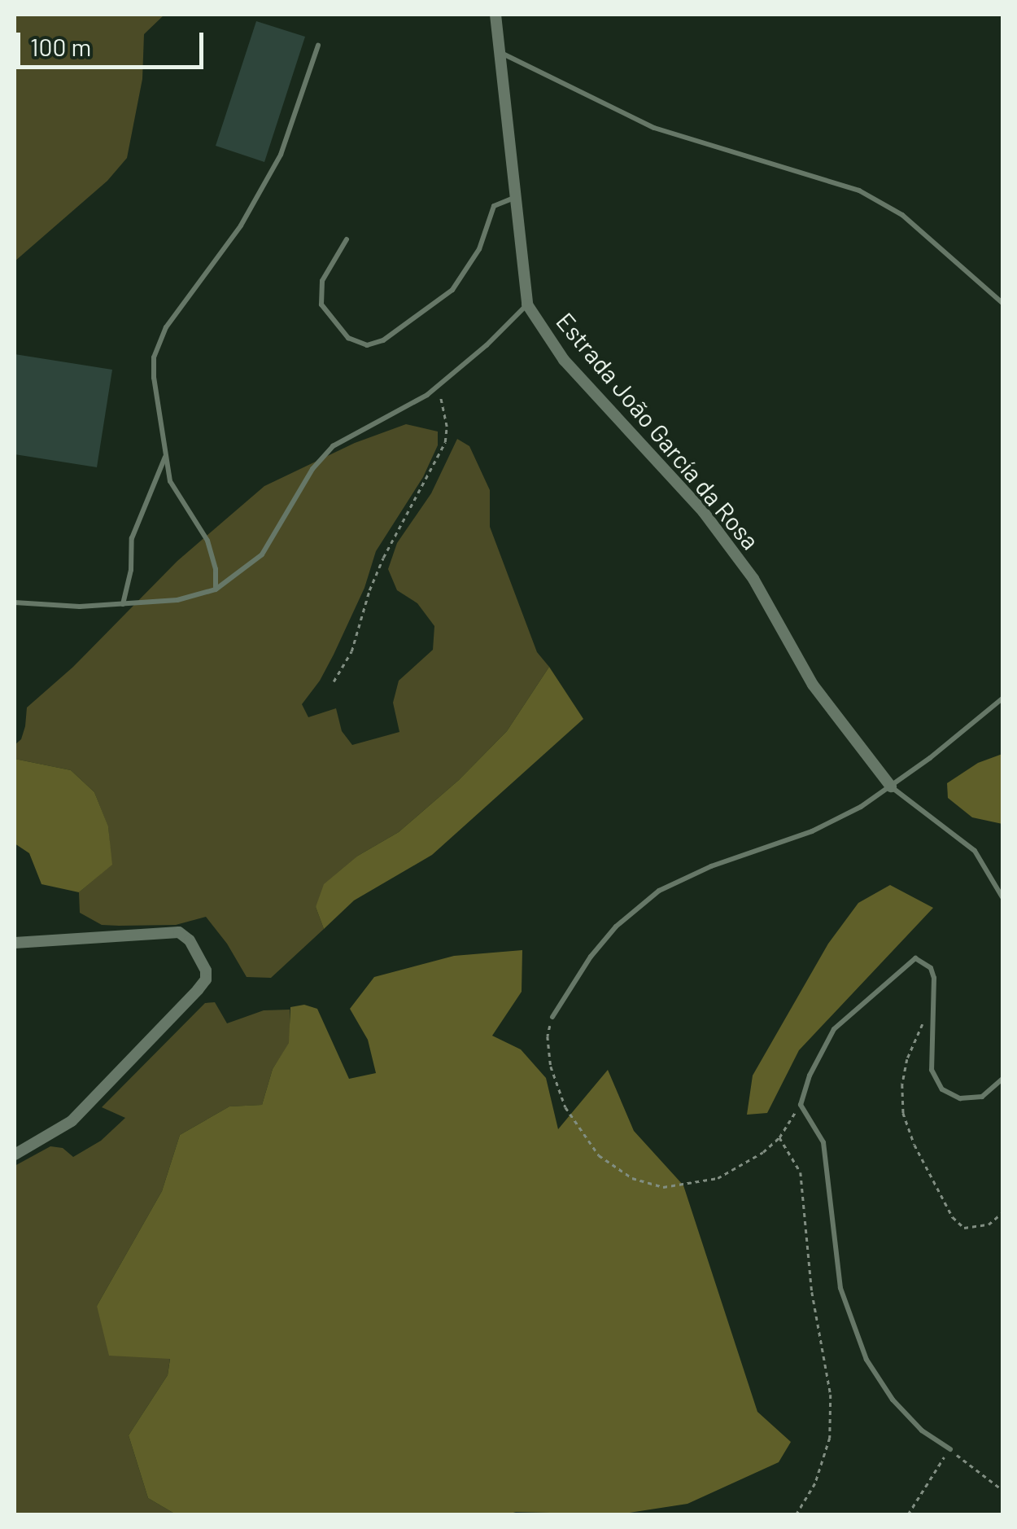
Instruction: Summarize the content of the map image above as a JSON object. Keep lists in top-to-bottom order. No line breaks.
{"streets":{"street":["Estrada João García da Rosa"]},"scale_bar":"100 m"}
